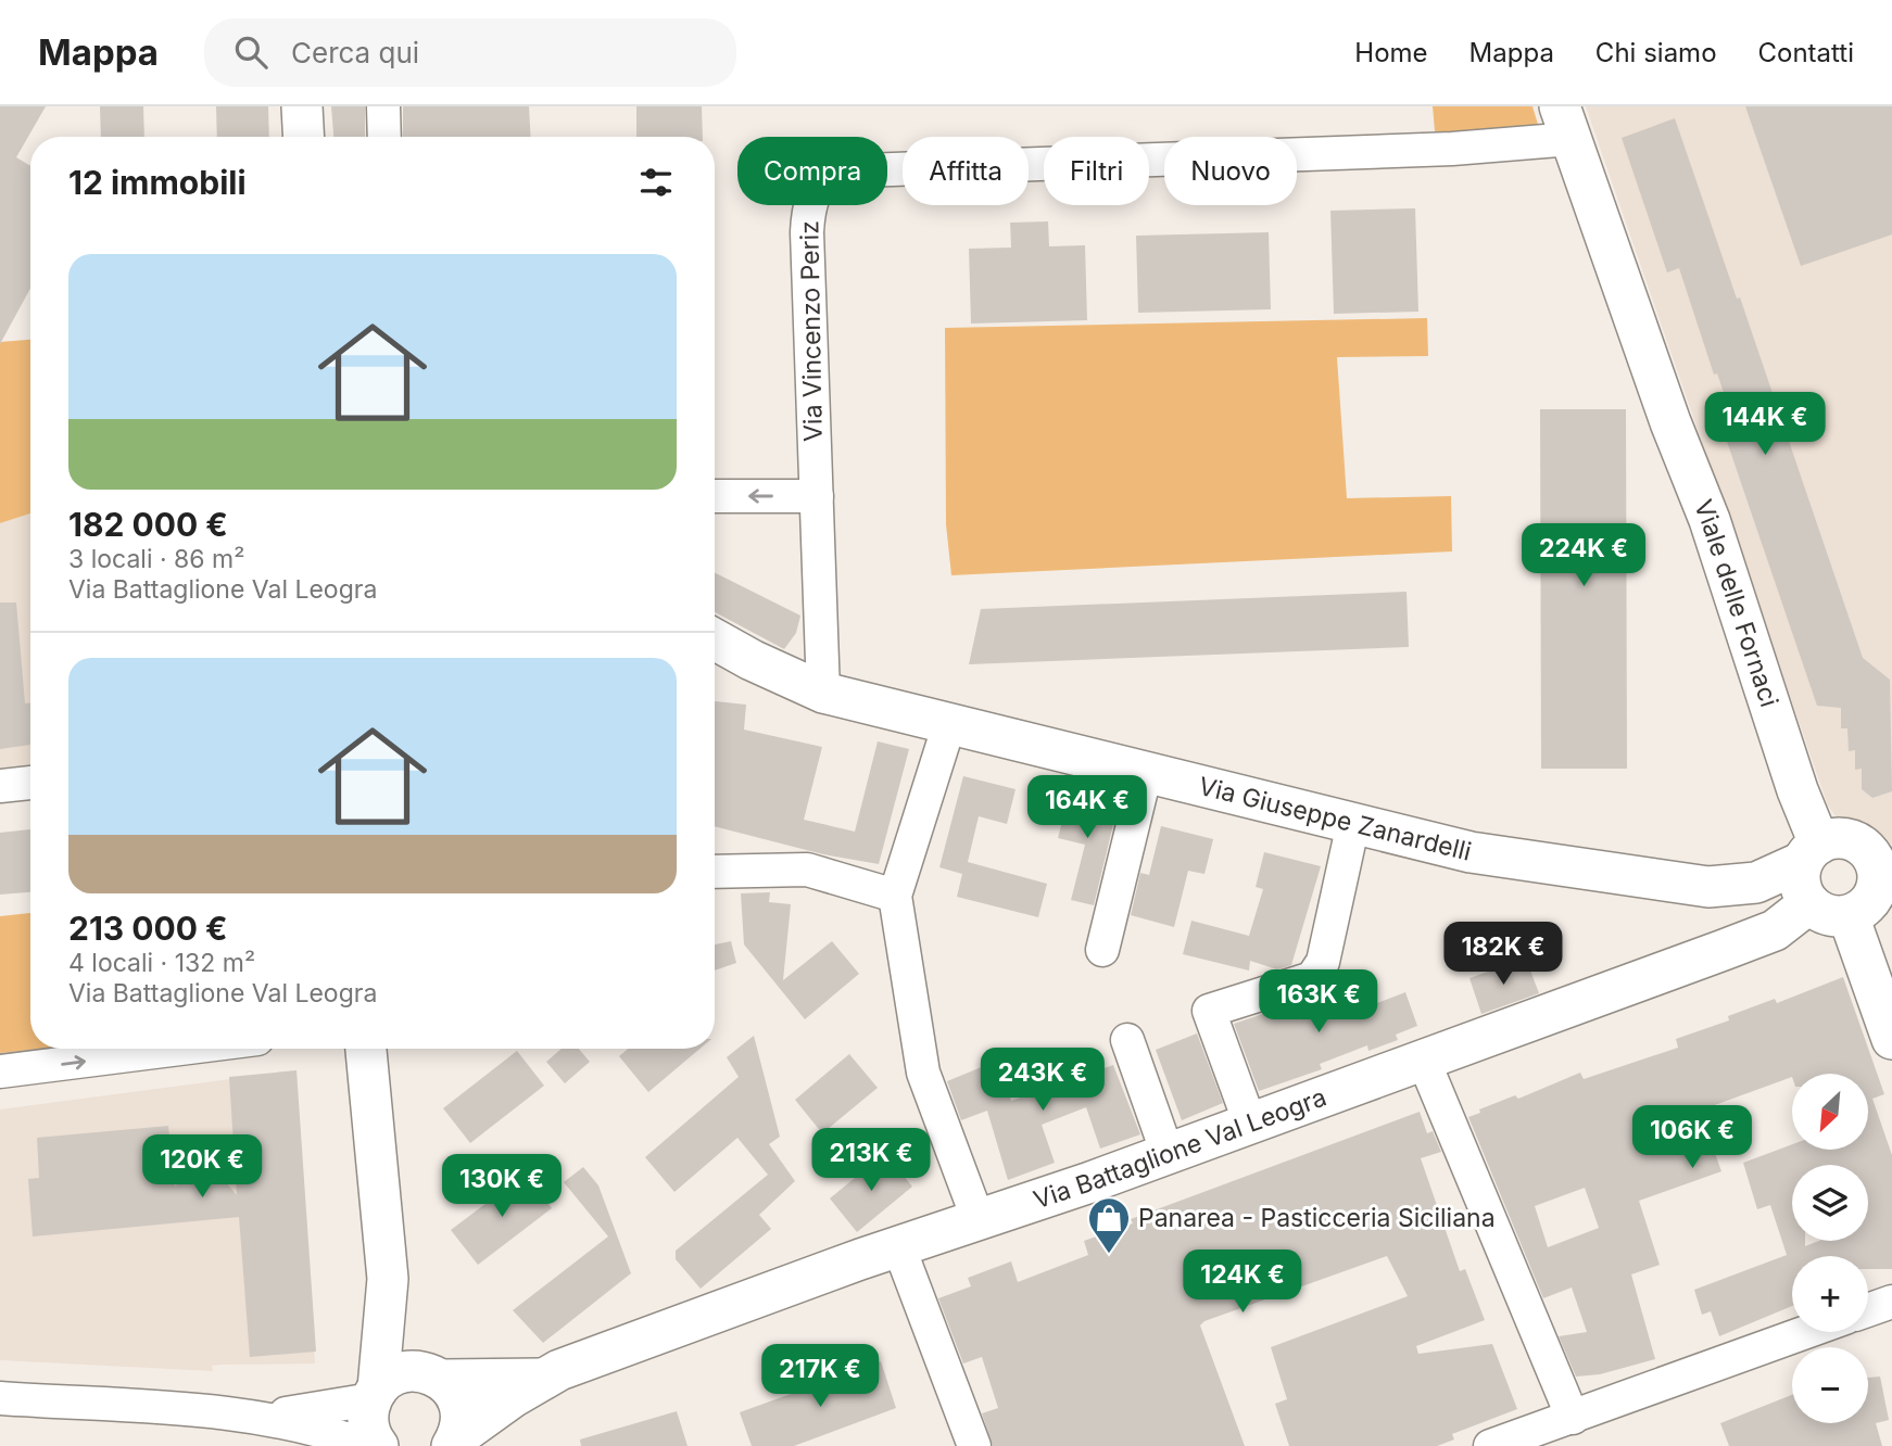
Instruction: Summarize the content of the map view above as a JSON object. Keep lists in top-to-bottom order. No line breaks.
{"streets":{"street":["Via Vincenzo Periz","Viale delle Fornaci","Via Giuseppe Zanardelli","Via Battaglione Val Leogra"]},"crossings":[["Via Vincenzo Periz","Viale delle Fornaci"],["Via Vincenzo Periz","Via Giuseppe Zanardelli"],["Viale delle Fornaci","Via Giuseppe Zanardelli"],["Viale delle Fornaci","Via Battaglione Val Leogra"],["Via Giuseppe Zanardelli","Via Battaglione Val Leogra"]],"places":{"shop":["Panarea - Pasticceria Siciliana"]},"north":"bottom left","page":{"header":"Mappa","search":"Cerca qui","nav":["Home","Mappa","Chi siamo","Contatti"],"chip":["Compra","Affitta","Filtri","Nuovo"],"heading":"12 immobili","list":[{"name":"182 000 €","note":"3 locali · 86 m² · Via Battaglione Val Leogra"},{"name":"213 000 €","note":"4 locali · 132 m² · Via Battaglione Val Leogra"}],"price":["144K €","224K €","164K €","182K €","163K €","243K €","106K €","213K €","120K €","130K €","124K €","217K €"],"map_buttons":["+","−"]}}
